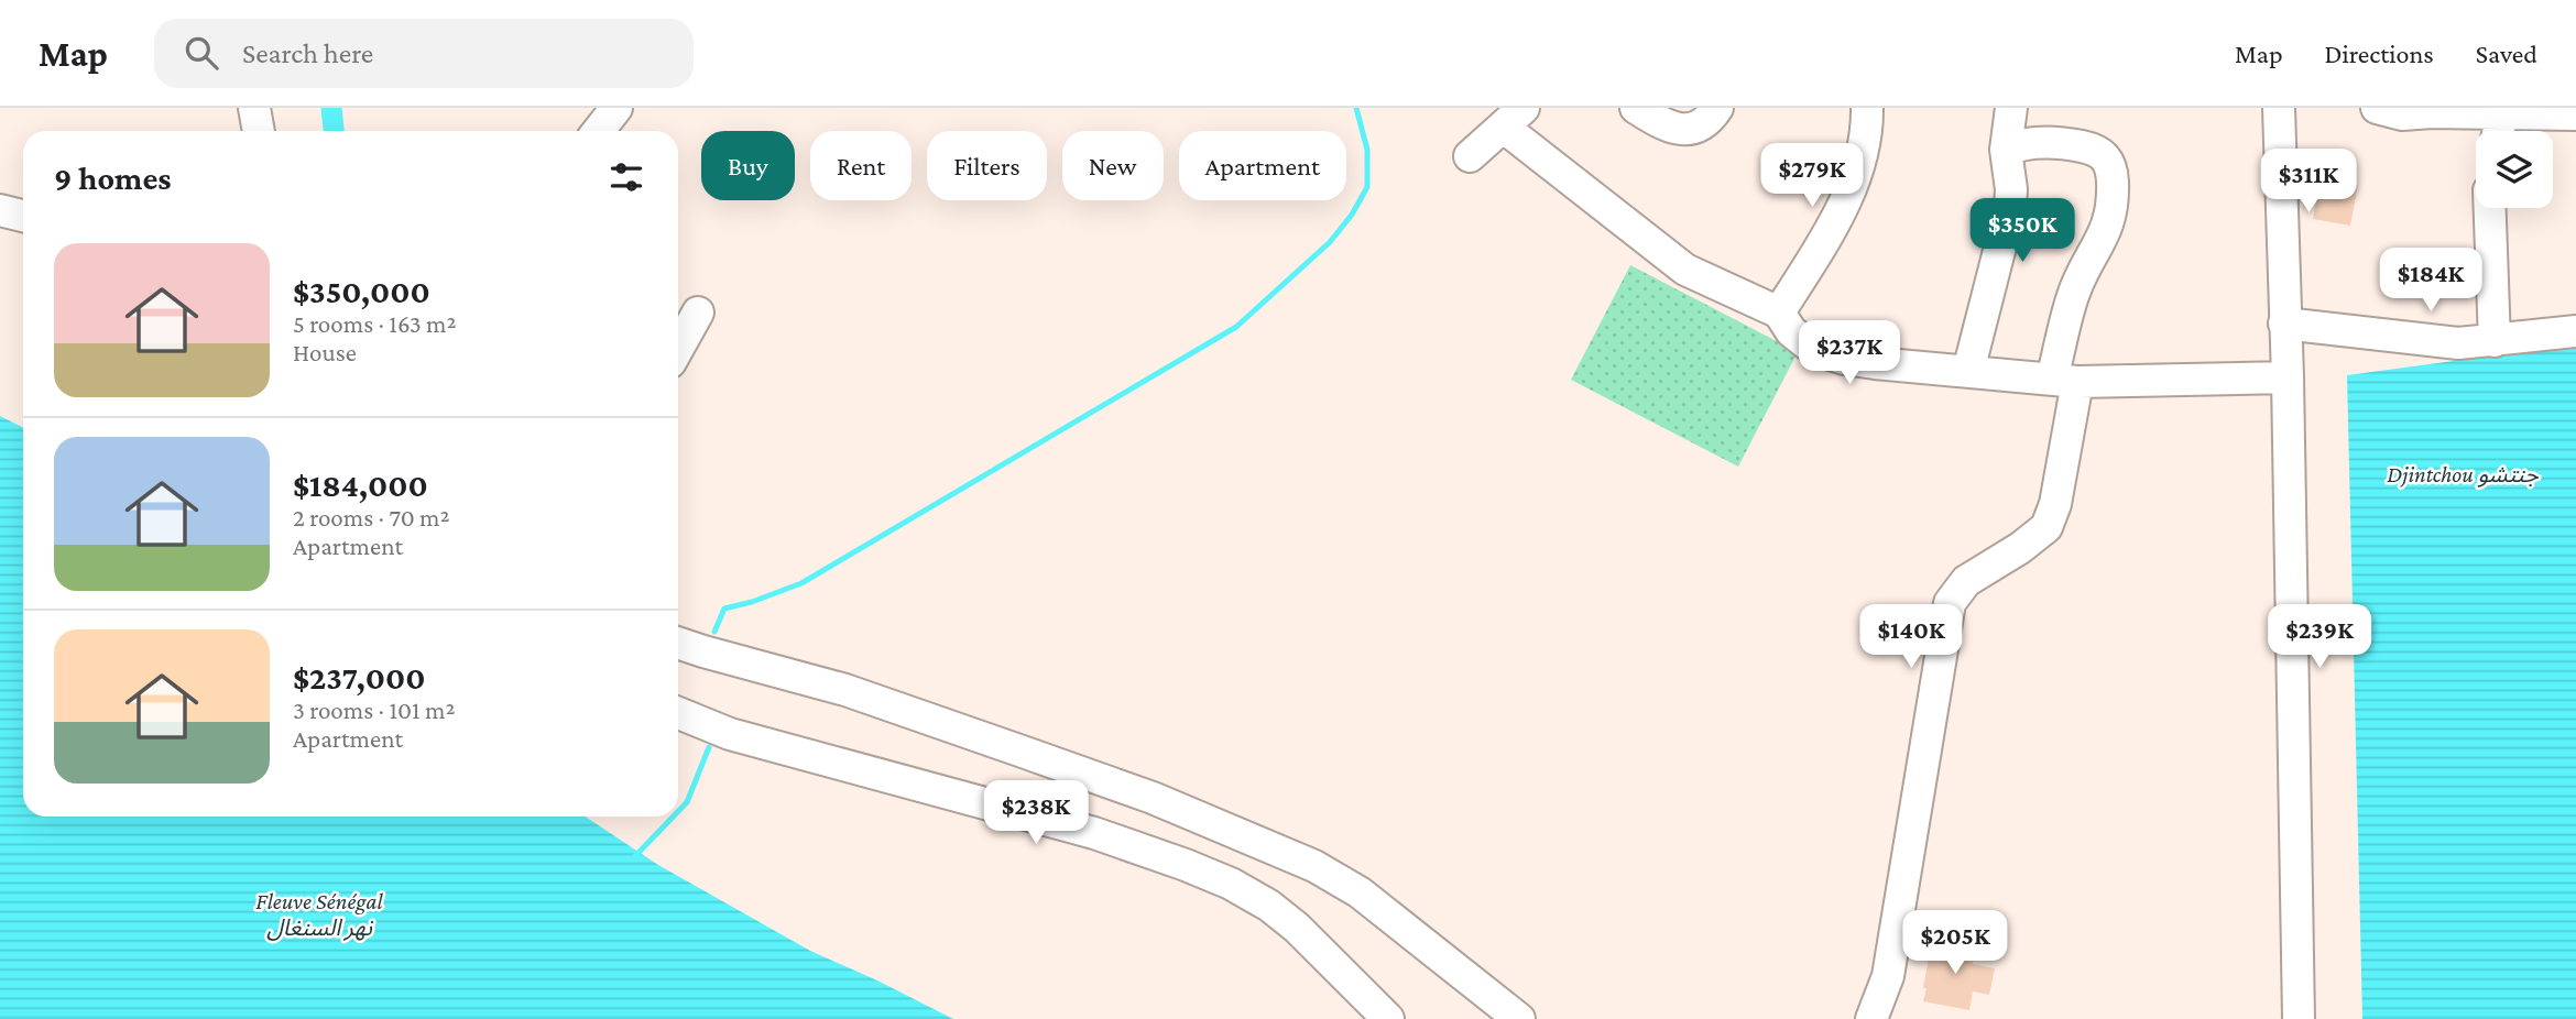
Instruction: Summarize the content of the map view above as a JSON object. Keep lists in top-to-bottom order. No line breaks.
{"water":["Djintchou جنتشو","Fleuve Sénégal نهر السنغال"],"page":{"header":"Map","search":"Search here","nav":["Map","Directions","Saved"],"chip":["Buy","Rent","Filters","New","Apartment"],"heading":"9 homes","price":["$279K","$311K","$350K","$184K","$237K","$140K","$239K","$238K","$205K"],"list":[{"name":"$350,000","note":"5 rooms · 163 m² · House"},{"name":"$184,000","note":"2 rooms · 70 m² · Apartment"},{"name":"$237,000","note":"3 rooms · 101 m² · Apartment"}]}}
